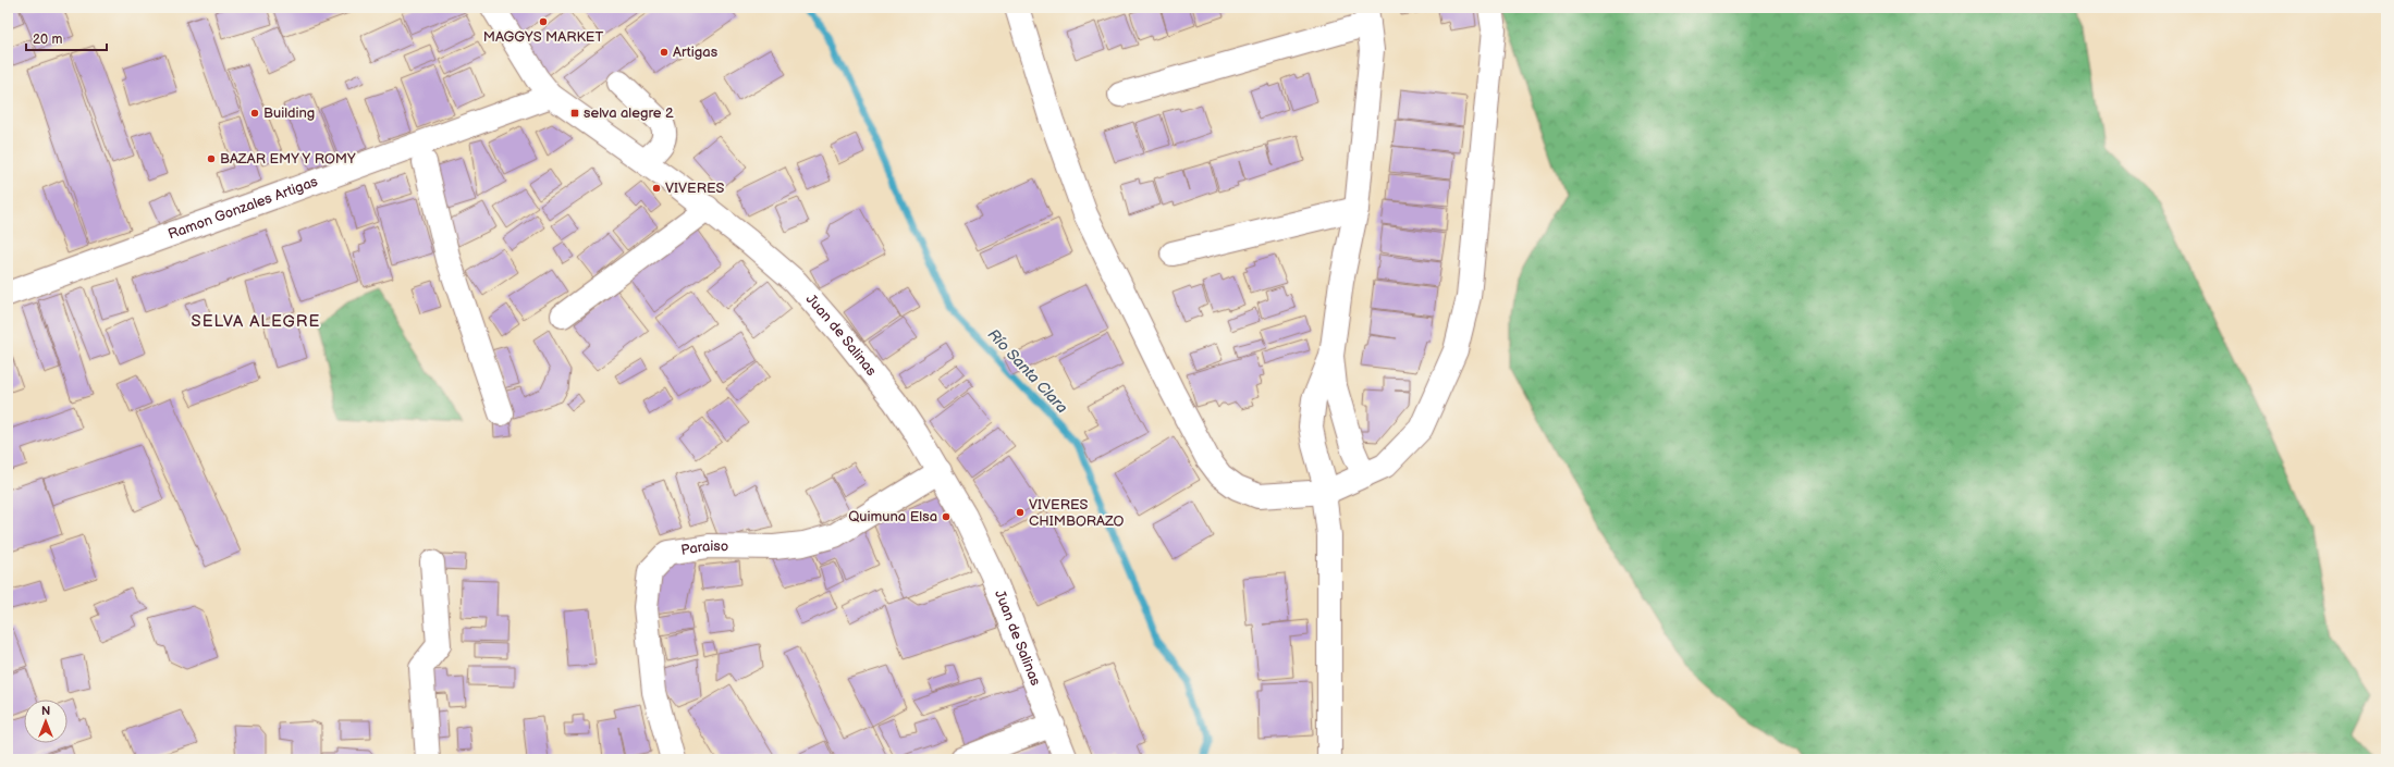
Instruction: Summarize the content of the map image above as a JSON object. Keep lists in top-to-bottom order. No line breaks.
{"streets":{"street":["Ramon Gonzales Artigas","Juan de Salinas","Paraiso"]},"crossings":[["Ramon Gonzales Artigas","Juan de Salinas"],["Juan de Salinas","Paraiso"]],"districts":["SELVA ALEGRE"],"water":["Río Santa Clara"],"places":{"other":["MAGGYS MARKET","Artigas","Building","BAZAR EMY Y ROMY","VIVERES","VIVERES CHIMBORAZO","Quimuna Elsa"],"transit":["selva alegre 2"]},"scale_bar":"20 m","north":"top"}
